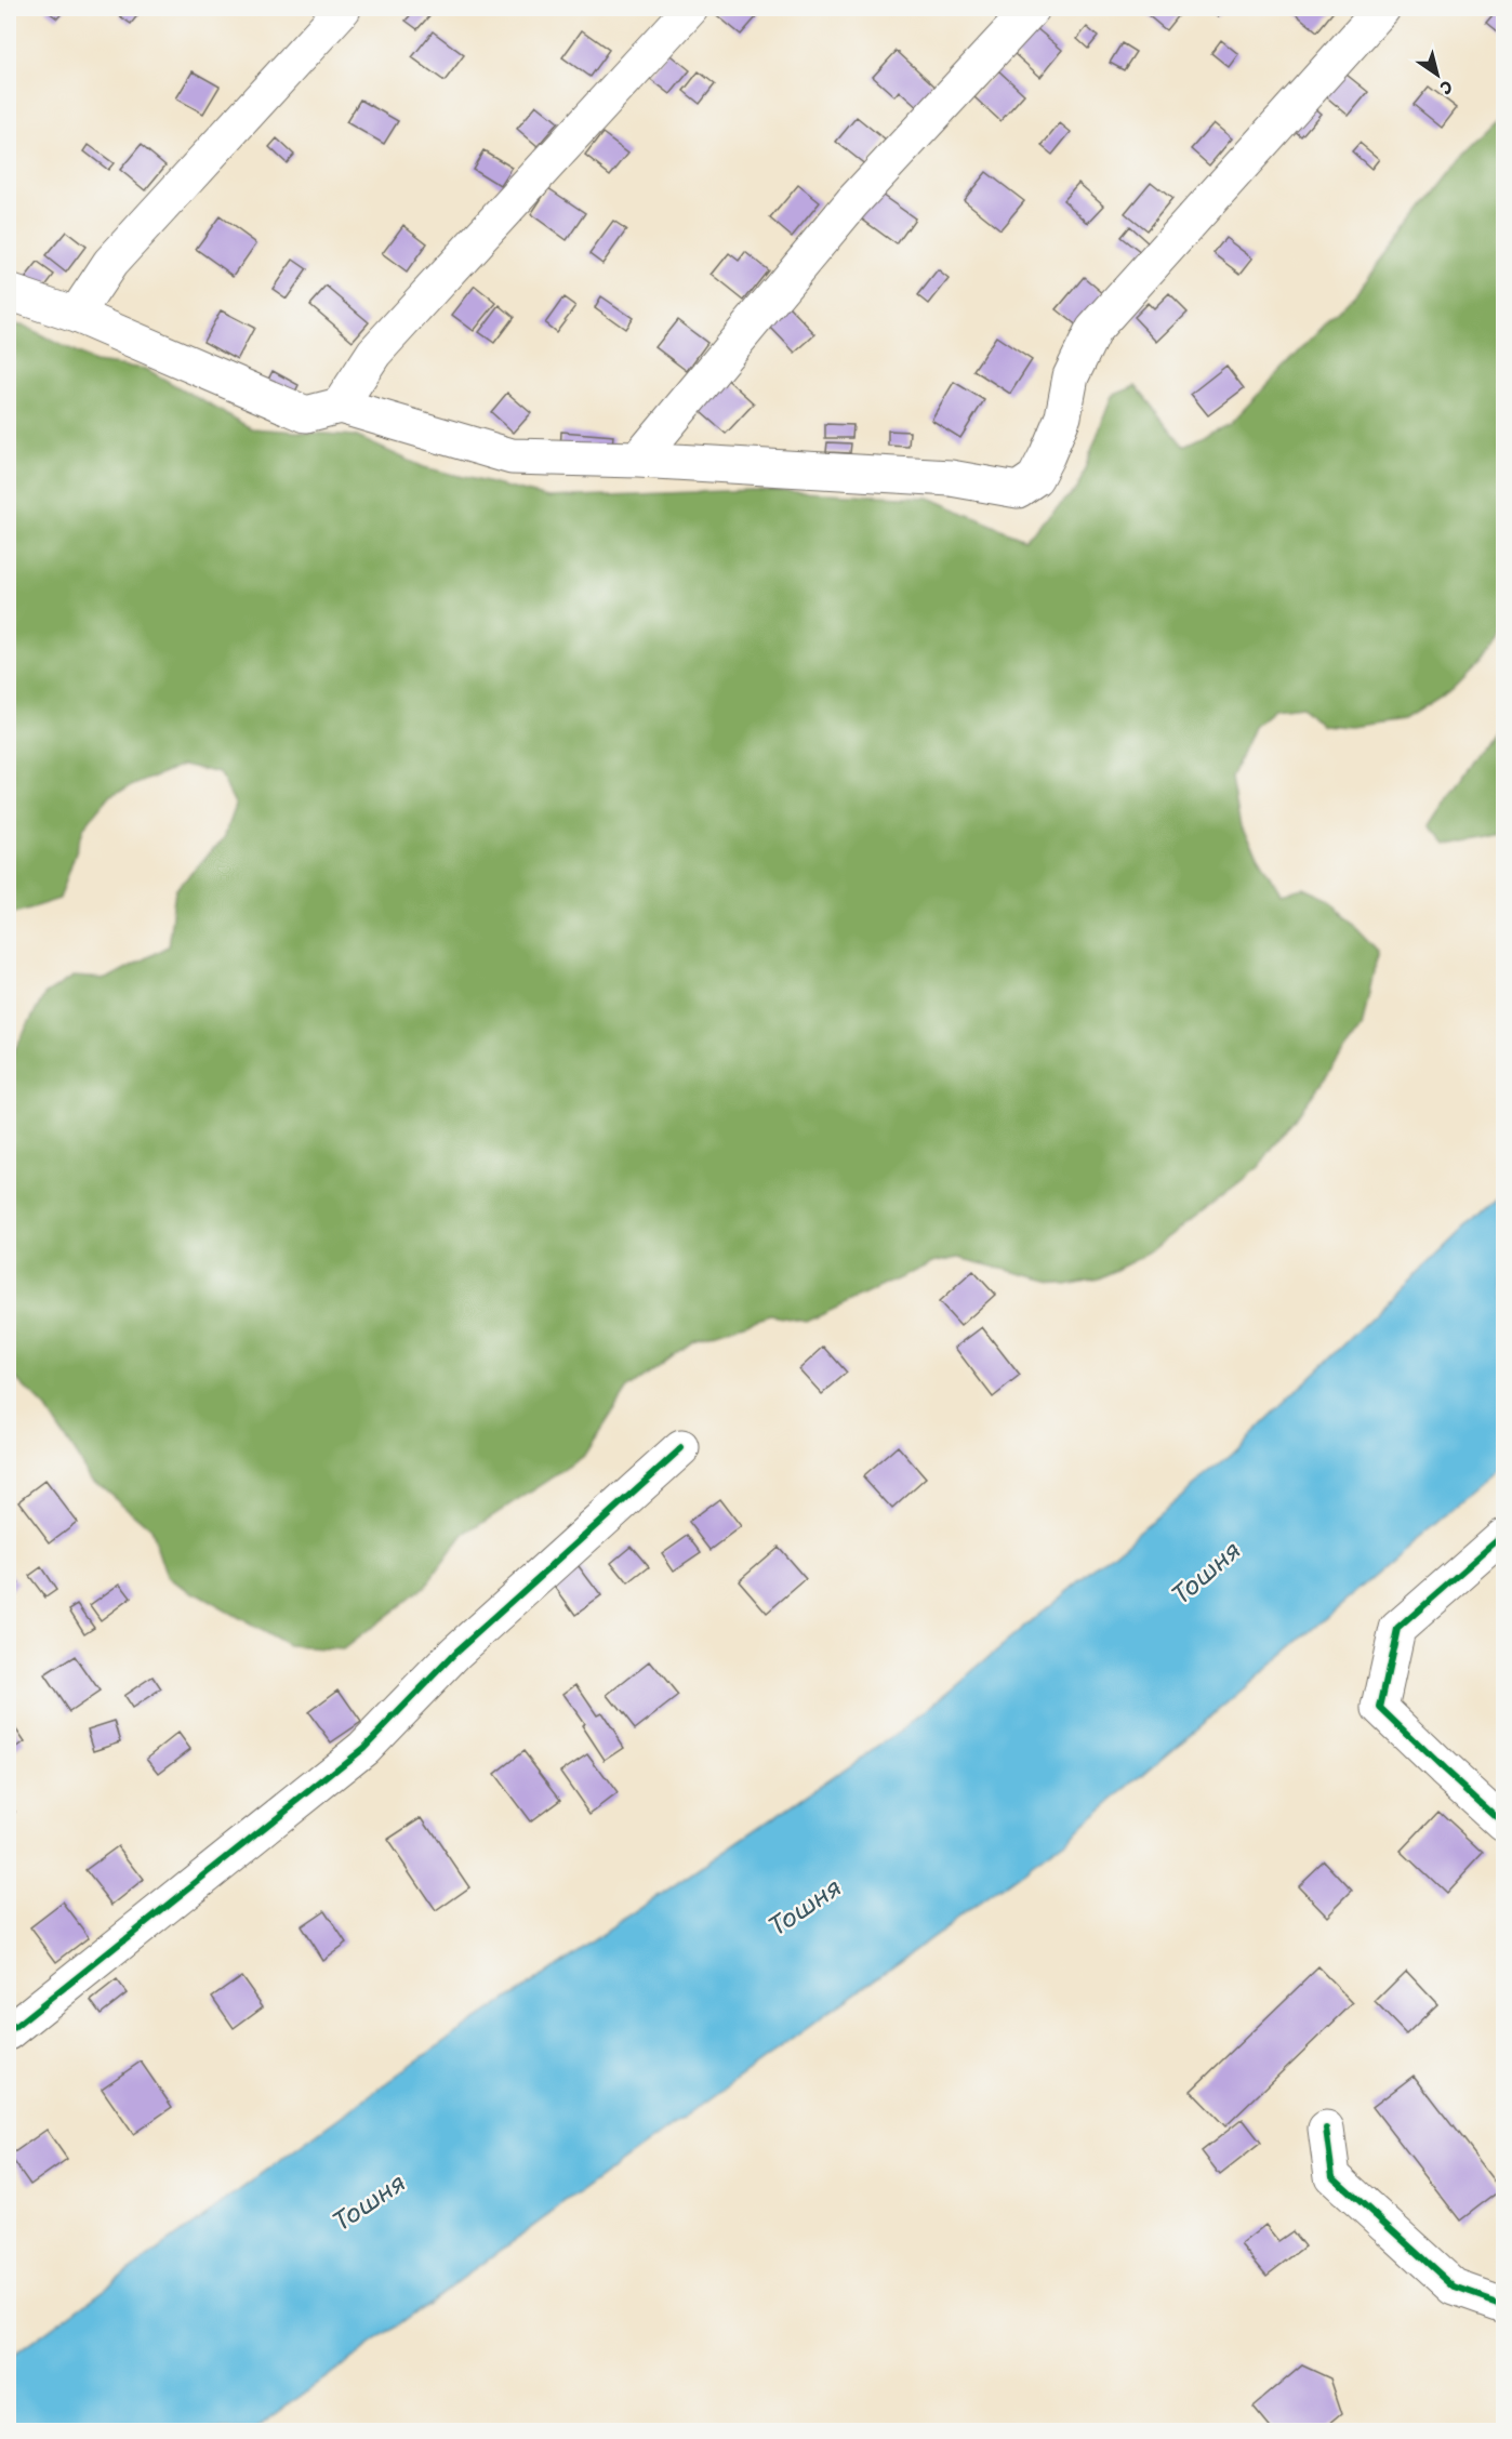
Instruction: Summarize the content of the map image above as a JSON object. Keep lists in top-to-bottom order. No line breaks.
{"water":["Тошня"],"north":"bottom right"}
